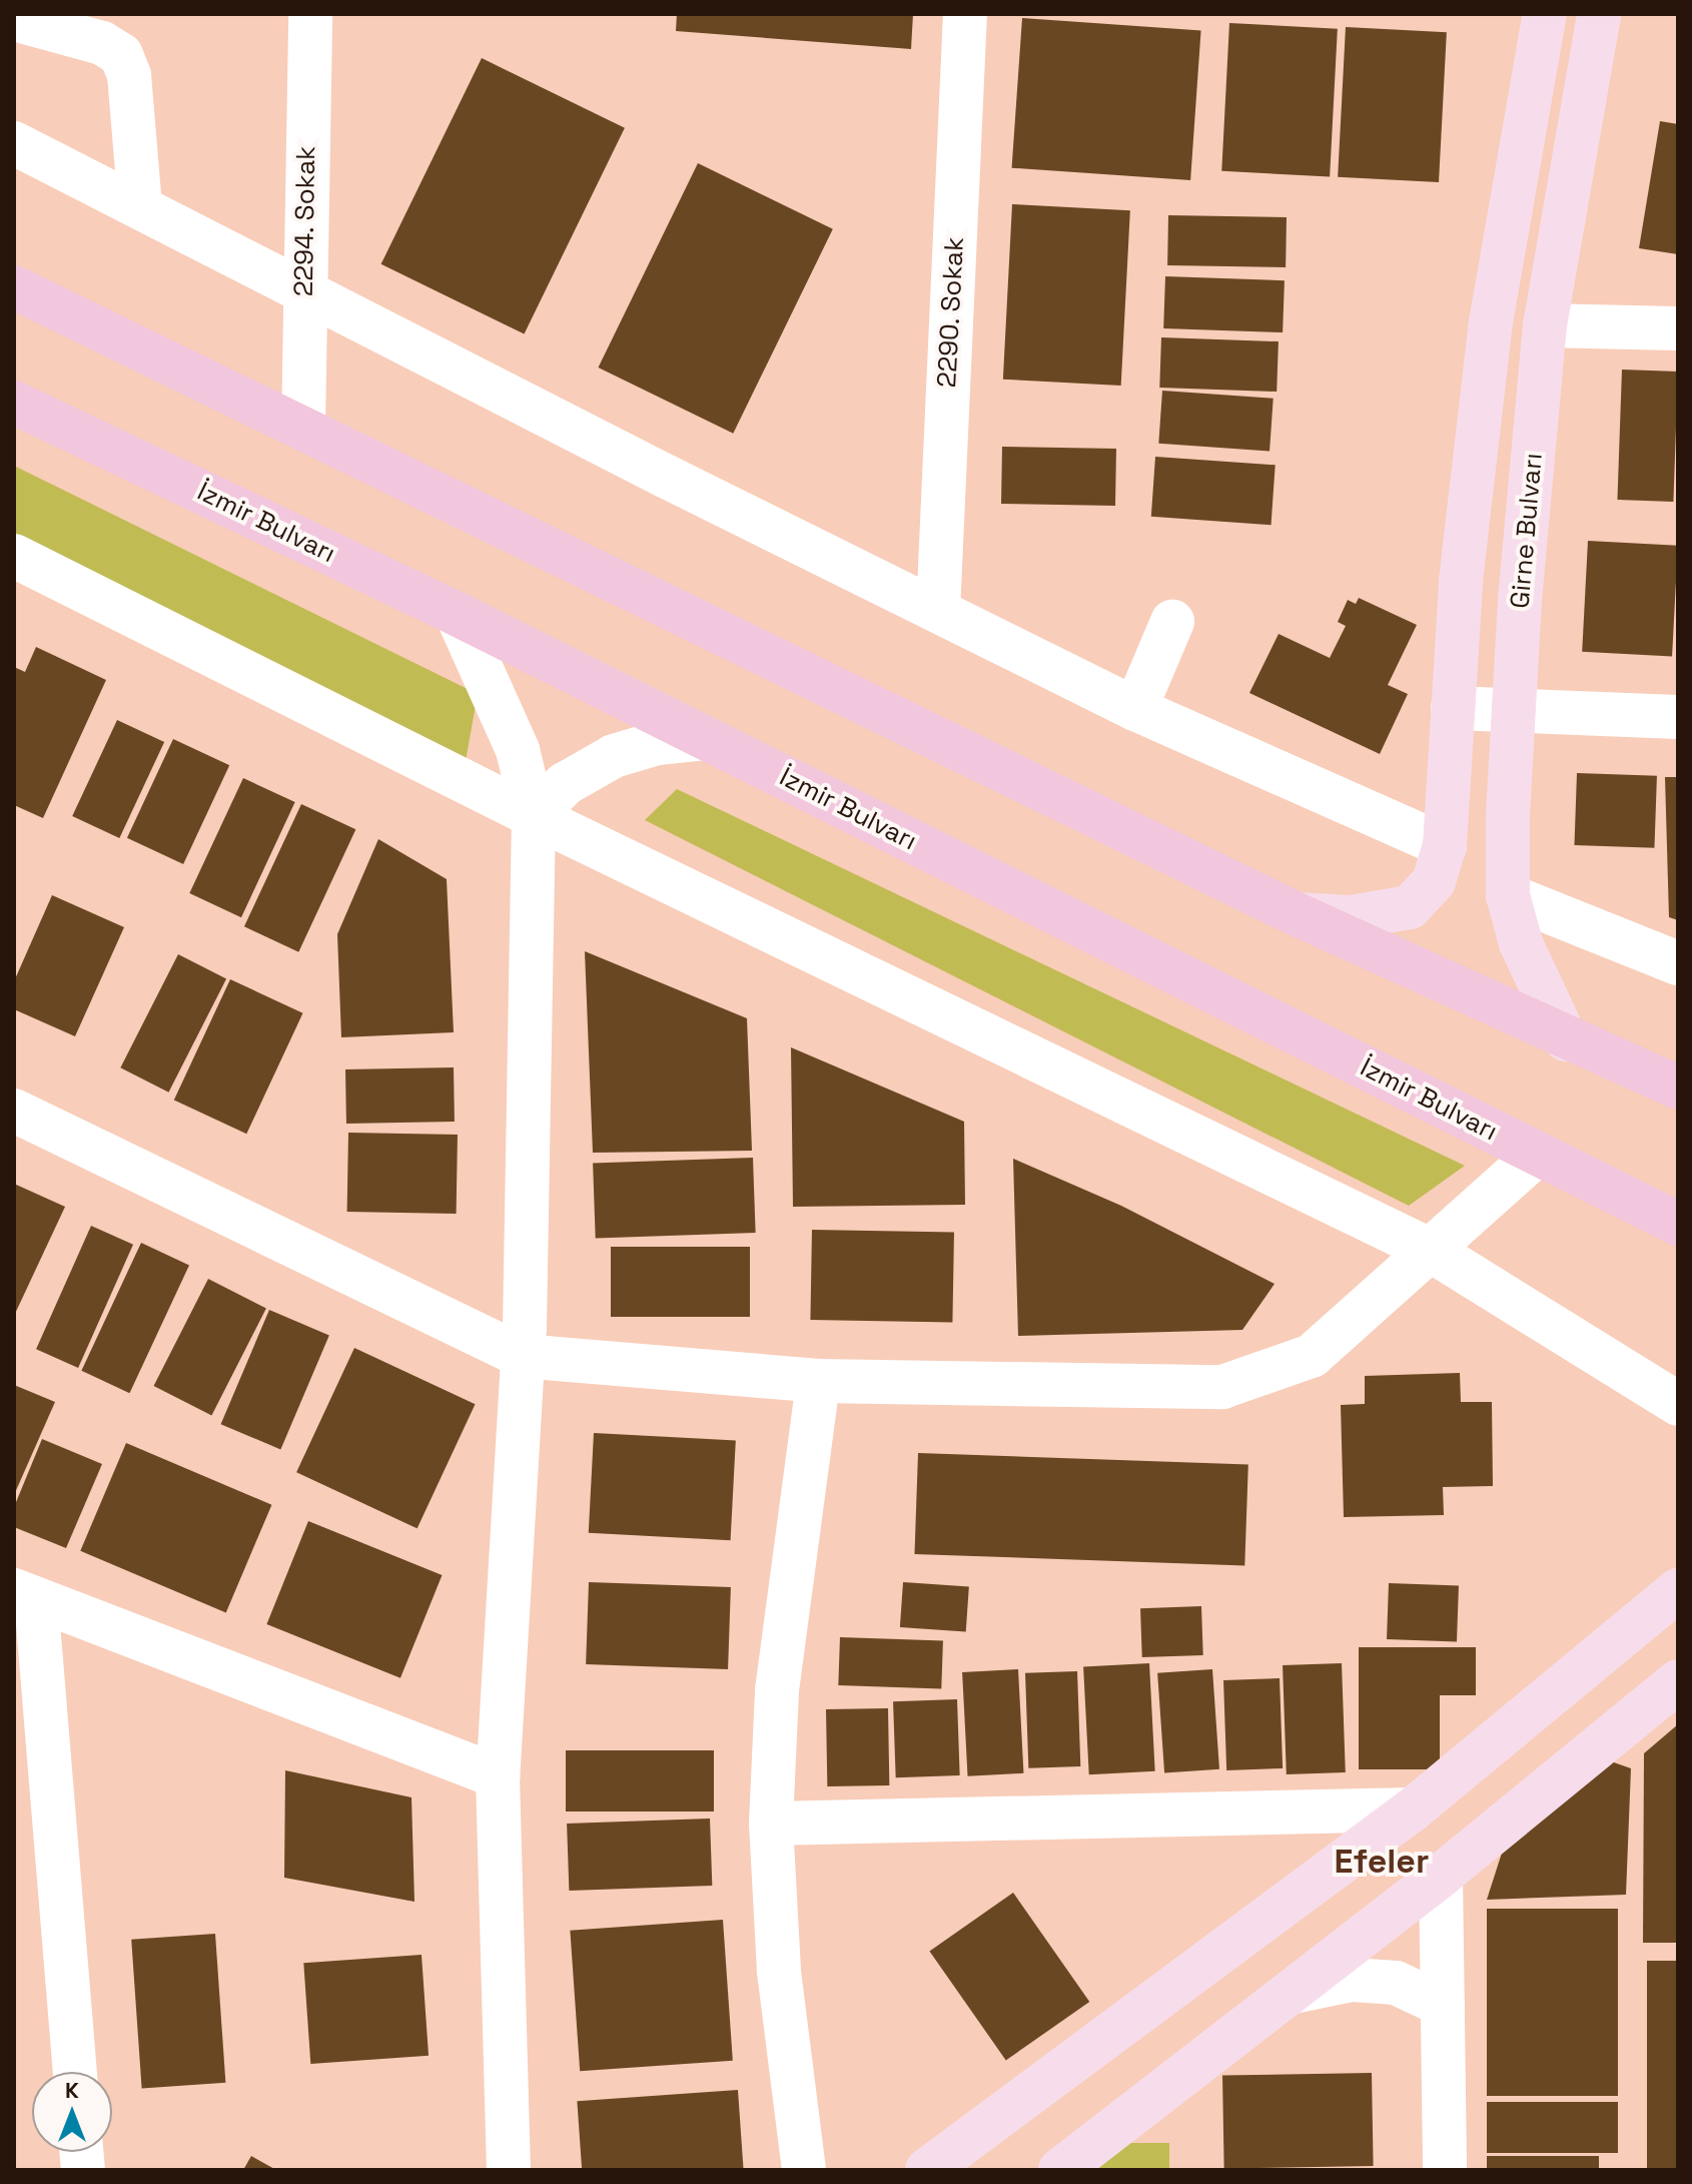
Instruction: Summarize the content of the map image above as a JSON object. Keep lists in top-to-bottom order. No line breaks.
{"streets":{"highway":["İzmir Bulvarı"],"main road":["Girne Bulvarı"],"street":["2294. Sokak","2290. Sokak"]},"districts":["Efeler"],"north":"top"}
